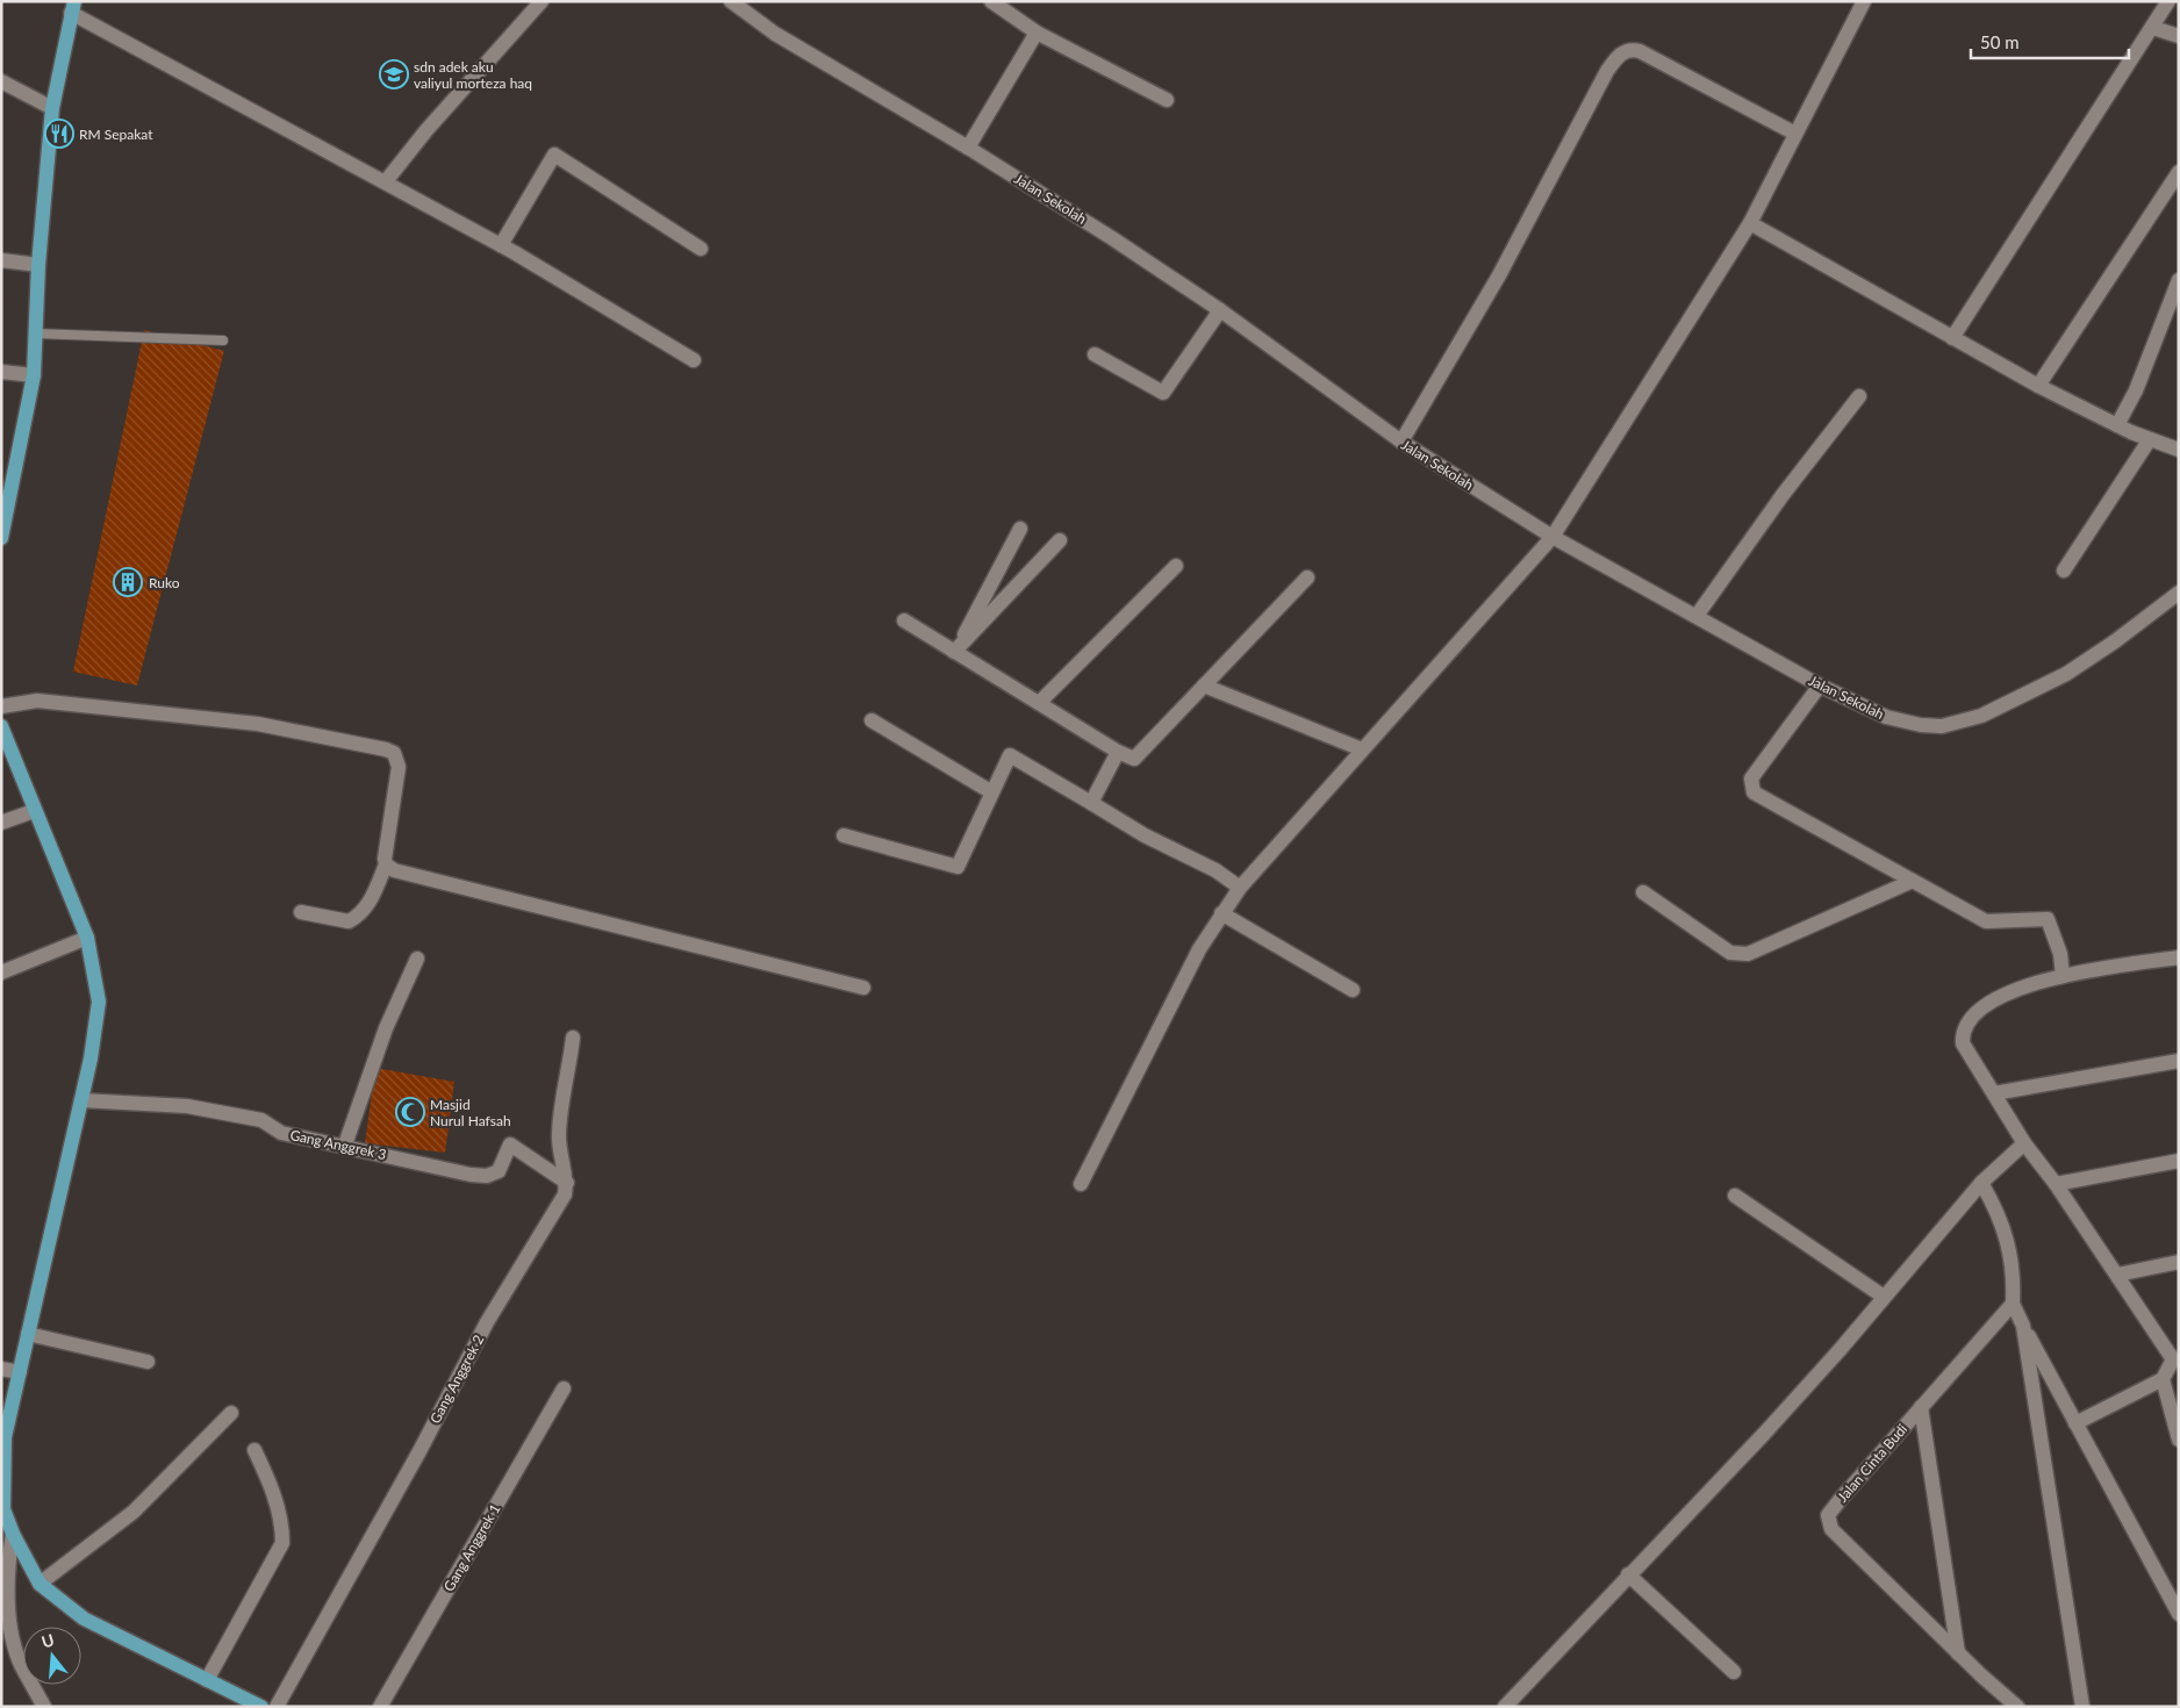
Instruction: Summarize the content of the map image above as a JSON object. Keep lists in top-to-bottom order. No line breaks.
{"streets":{"street":["Jalan Sekolah","Gang Anggrek 3","Gang Anggrek 2","Jalan Cinta Budi","Gang Anggrek 1"]},"crossings":[["Gang Anggrek 3","Gang Anggrek 2"]],"places":{"school or university":["sdn adek aku valiyul morteza haq"],"restaurant":["RM Sepakat"],"building":["Ruko"],"mosque":["Masjid Nurul Hafsah"]},"scale_bar":"50 m","north":"top"}
